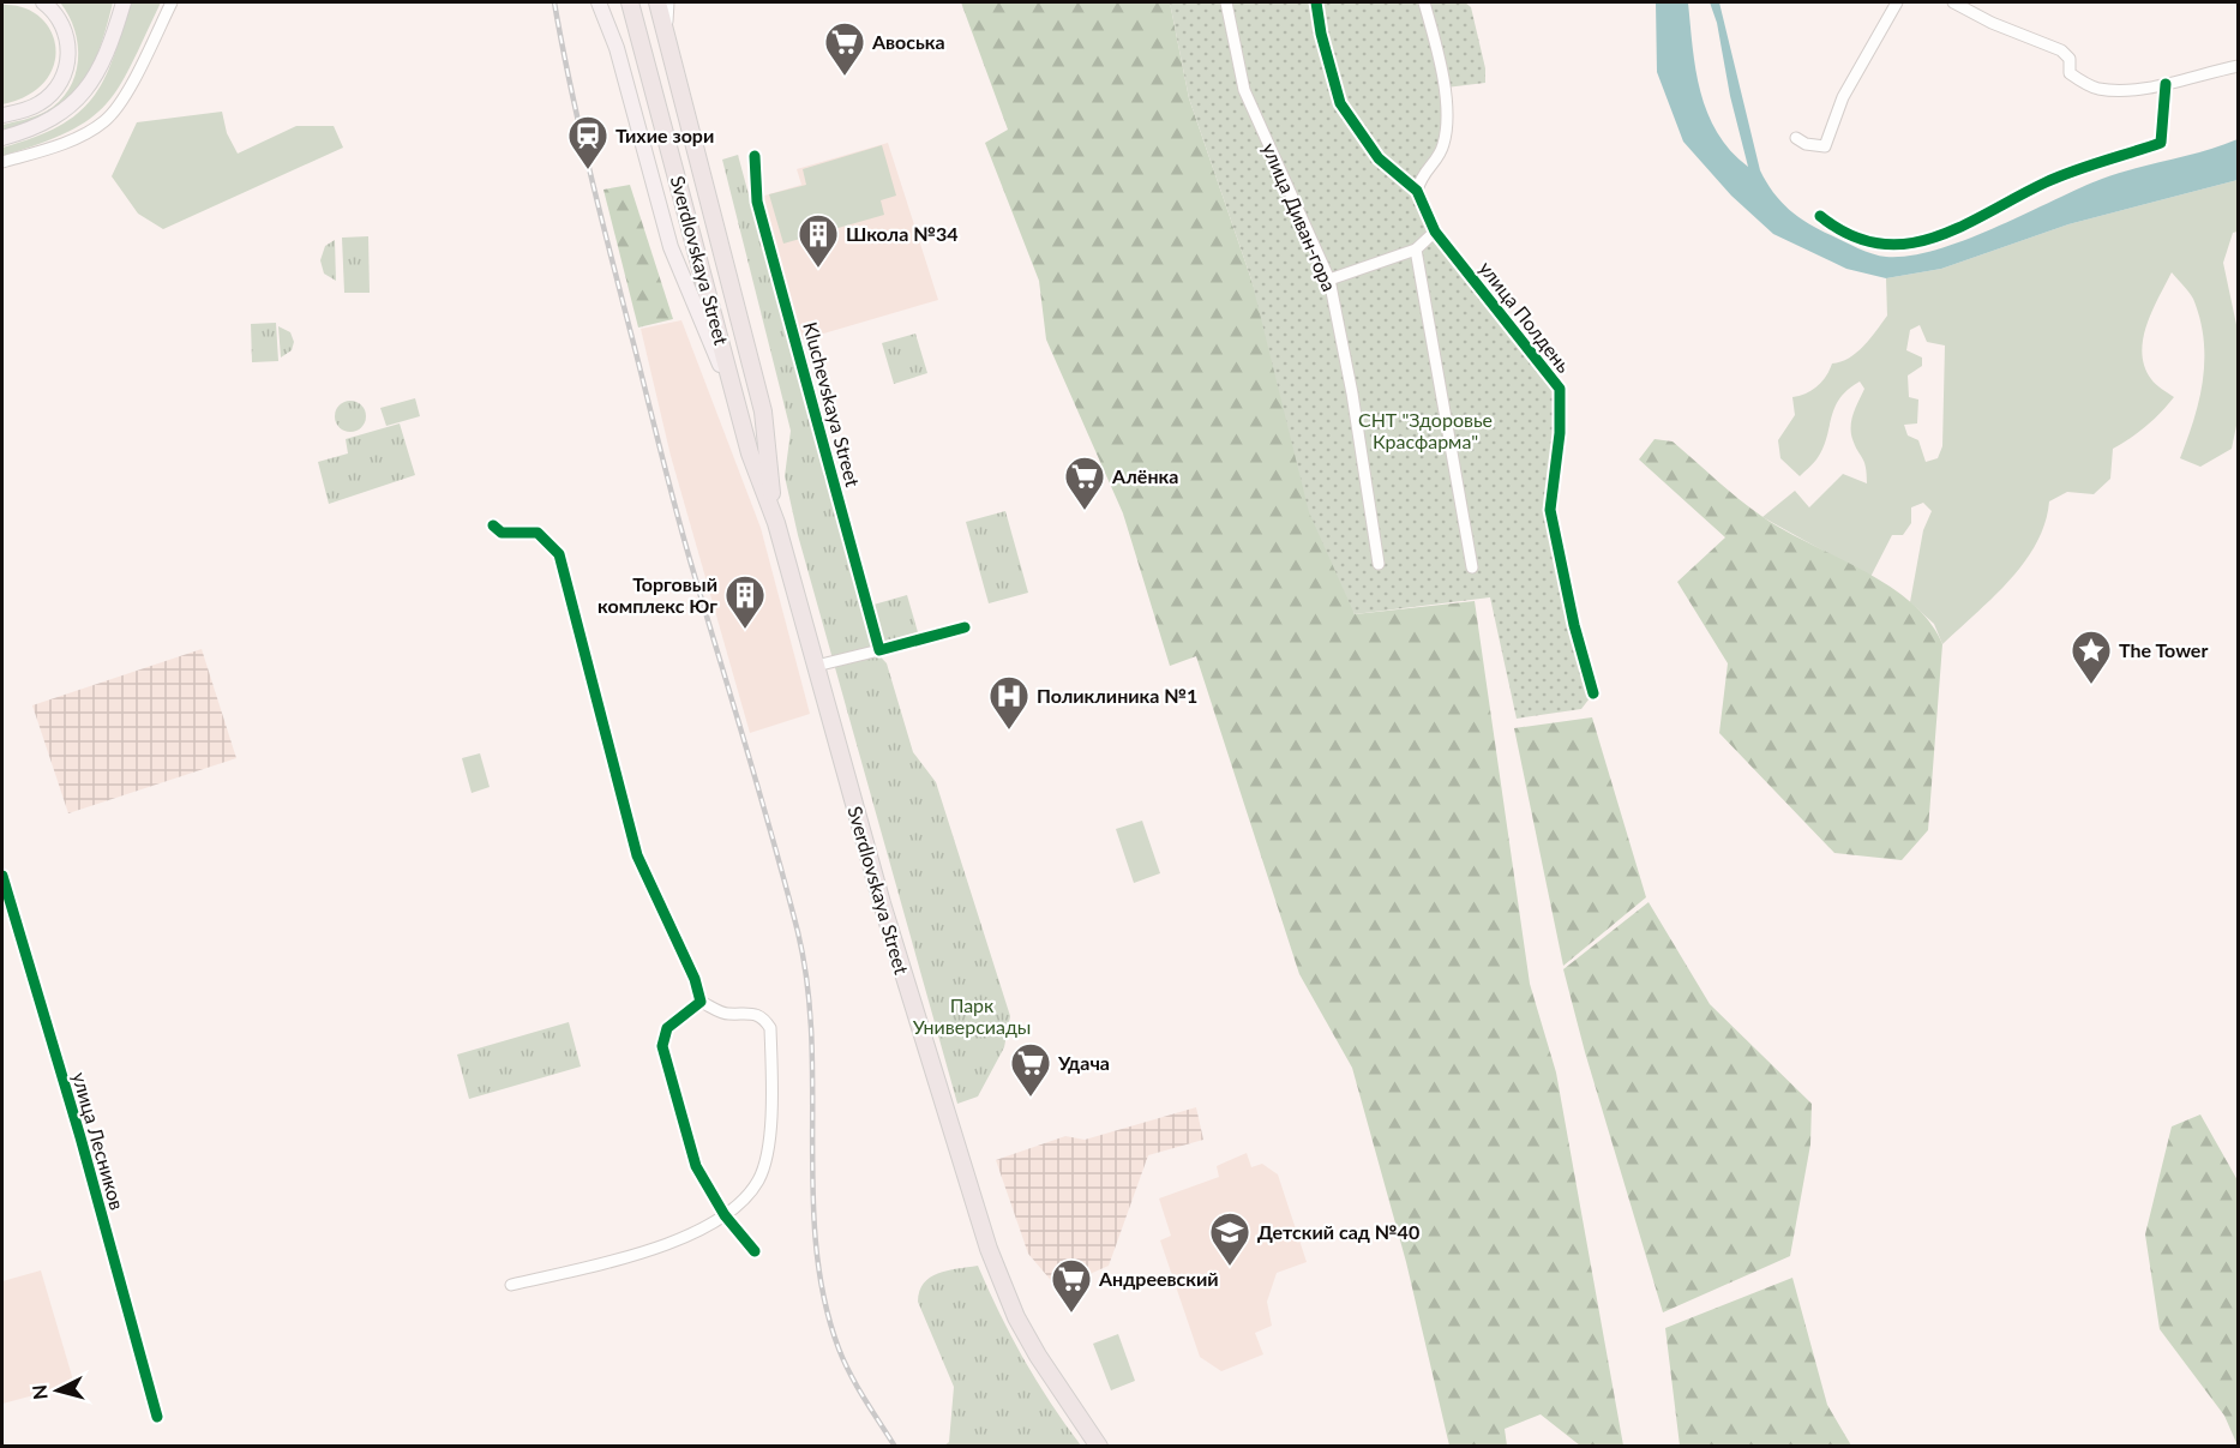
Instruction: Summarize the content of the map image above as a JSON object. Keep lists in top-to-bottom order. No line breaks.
{"streets":{"highway":["Sverdlovskaya Street"],"street":["улица Диван-гора","улица Полдень","Kluchevskaya Street","улица Лесников"]},"parks":["СНТ \"Здоровье Красфарма\"","Парк Универсиады"],"places":{"supermarket":["Авоська","Алёнка","Удача","Андреевский"],"station":["Тихие зори"],"building":["Школа №34","Торговый комплекс Юг"],"place":["The Tower"],"hospital":["Поликлиника №1"],"school or university":["Детский сад №40"]},"north":"left"}
